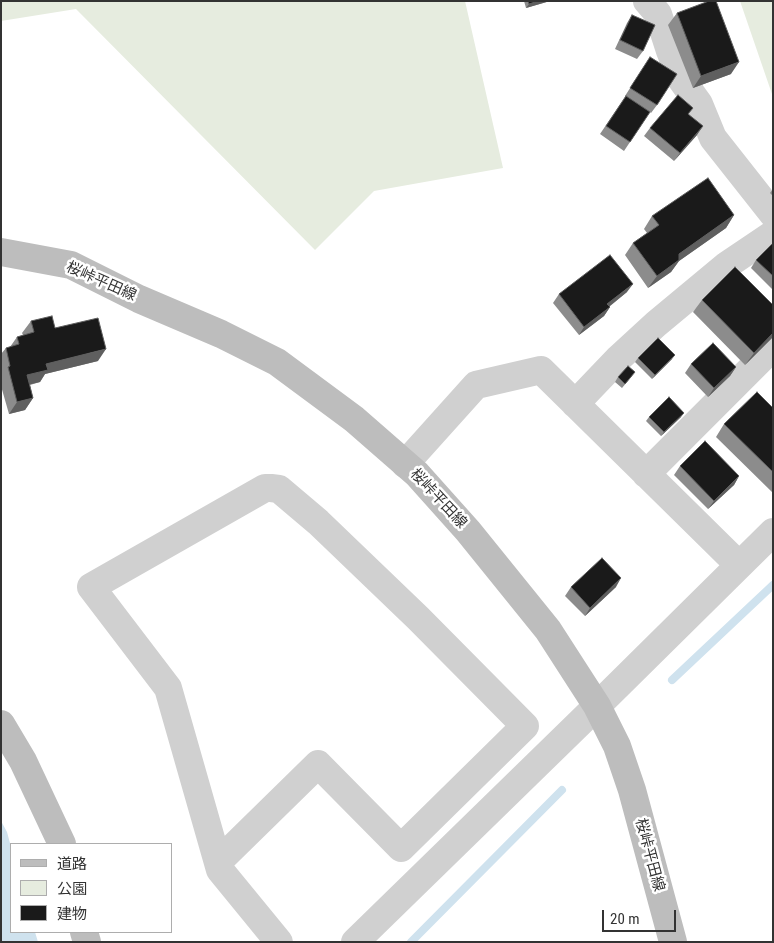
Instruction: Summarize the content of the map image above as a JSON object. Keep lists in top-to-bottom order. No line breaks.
{"streets":{"main road":["桜峠平田線"]},"legend":["道路","公園","建物"],"scale_bar":"20 m"}
